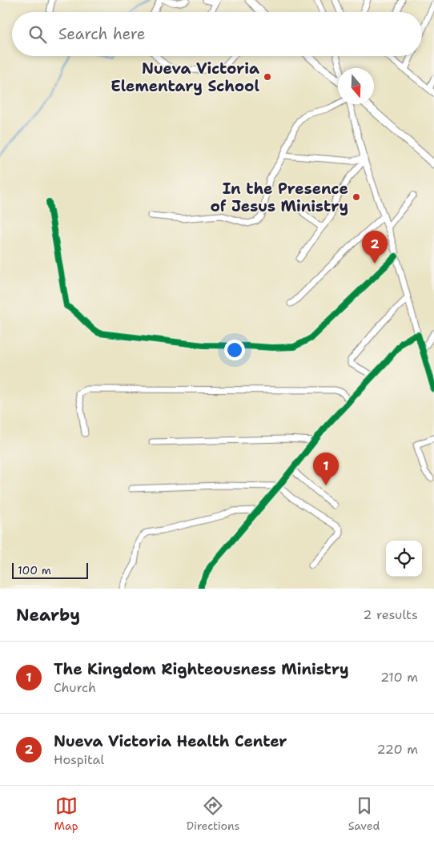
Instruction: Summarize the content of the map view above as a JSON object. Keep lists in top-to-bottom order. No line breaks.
{"places":["Nueva Victoria Elementary School","In the Presence of Jesus Ministry"],"scale_bar":"100 m","north":"bottom","page":{"search":"Search here","pins":["2","1"],"scale":"100 m","heading":["Nearby","2 results"],"list":[{"mark":"1","name":"The Kingdom Righteousness Ministry","note":"Church","value":"210 m"},{"mark":"2","name":"Nueva Victoria Health Center","note":"Hospital","value":"220 m"}],"nav":["Map","Directions","Saved"]}}
